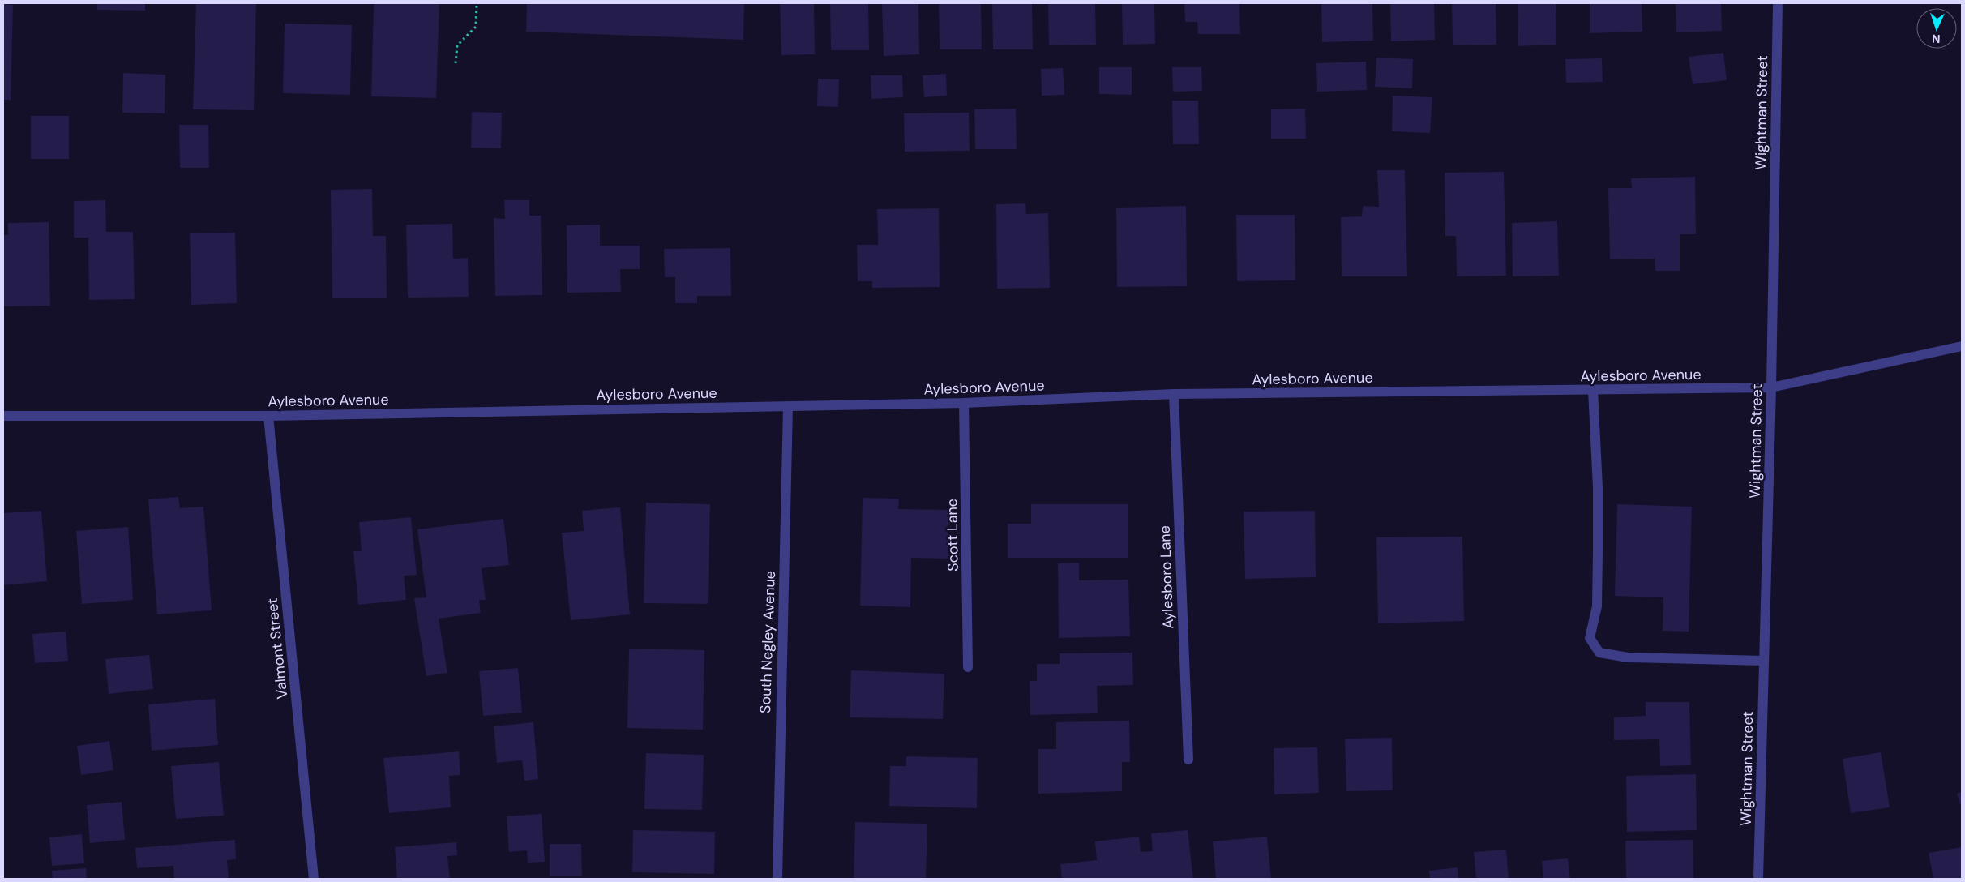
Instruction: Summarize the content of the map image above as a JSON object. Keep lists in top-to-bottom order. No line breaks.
{"streets":{"street":["Wightman Street","Aylesboro Avenue","Scott Lane","Aylesboro Lane","South Negley Avenue","Valmont Street"]},"crossings":[["Wightman Street","Aylesboro Avenue"],["Aylesboro Avenue","Scott Lane"],["Aylesboro Avenue","Aylesboro Lane"],["Aylesboro Avenue","South Negley Avenue"],["Aylesboro Avenue","Valmont Street"]],"north":"bottom"}
